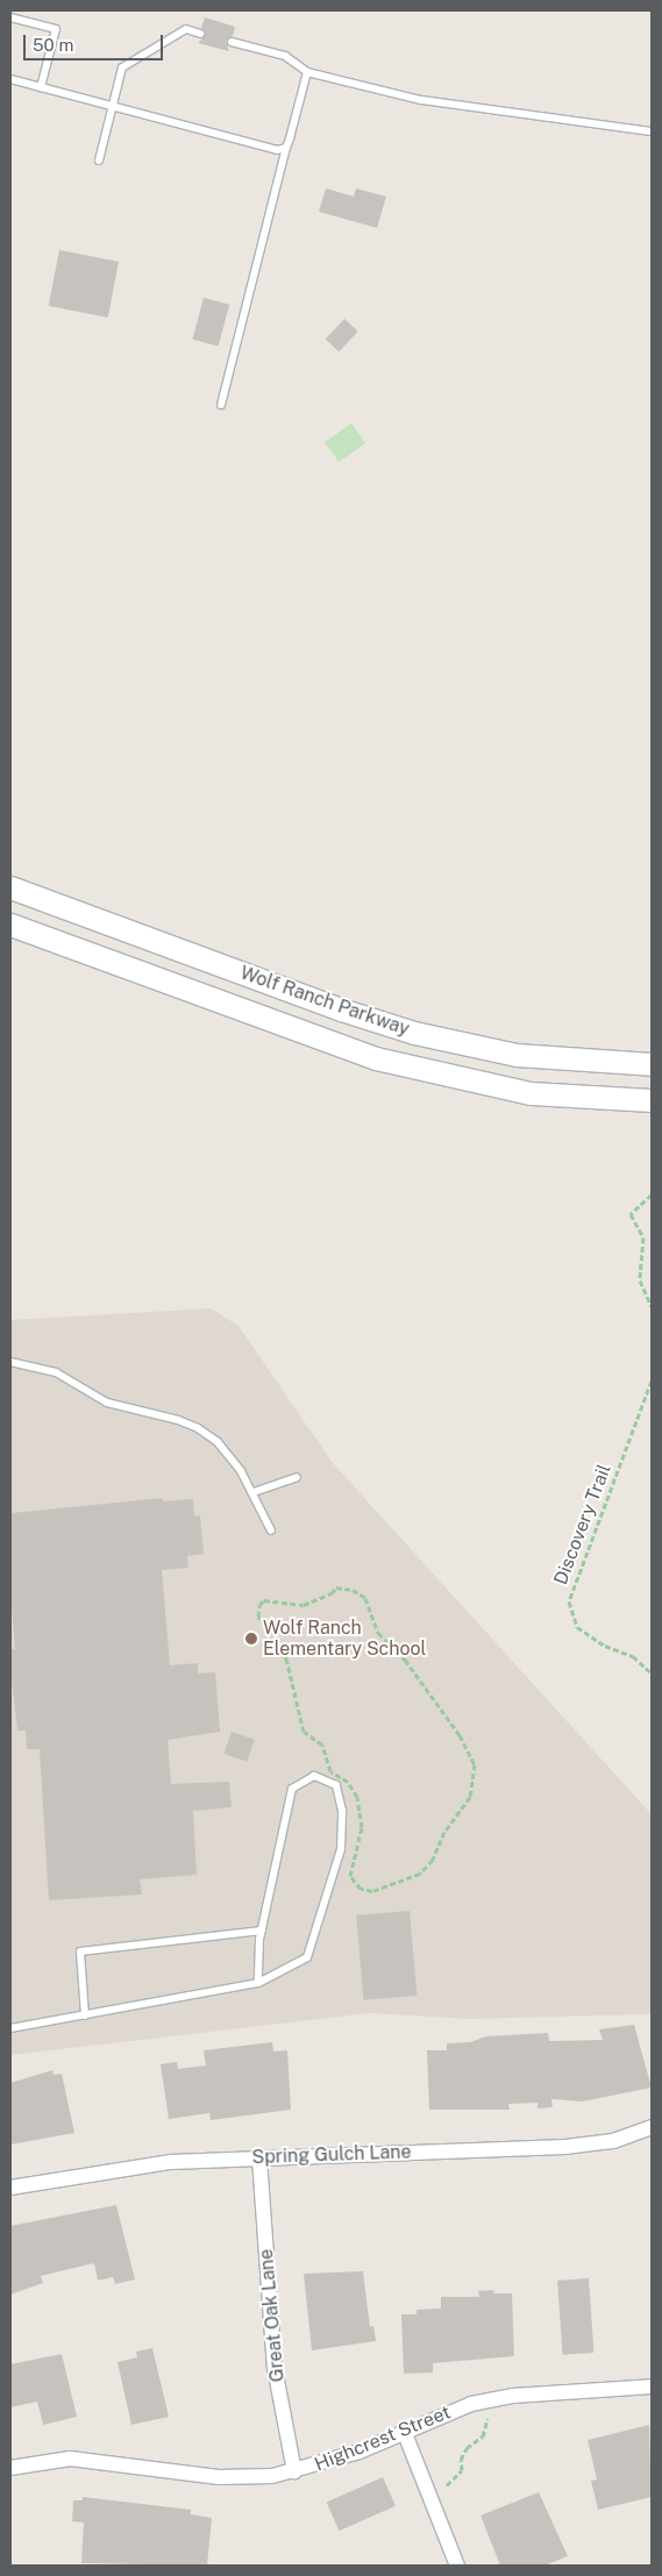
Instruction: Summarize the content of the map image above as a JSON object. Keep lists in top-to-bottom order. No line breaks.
{"streets":{"street":["Wolf Ranch Parkway","Spring Gulch Lane","Great Oak Lane","Highcrest Street"],"path":["Discovery Trail"]},"crossings":[["Spring Gulch Lane","Great Oak Lane"],["Great Oak Lane","Highcrest Street"]],"places":["Wolf Ranch Elementary School"],"scale_bar":"50 m"}
